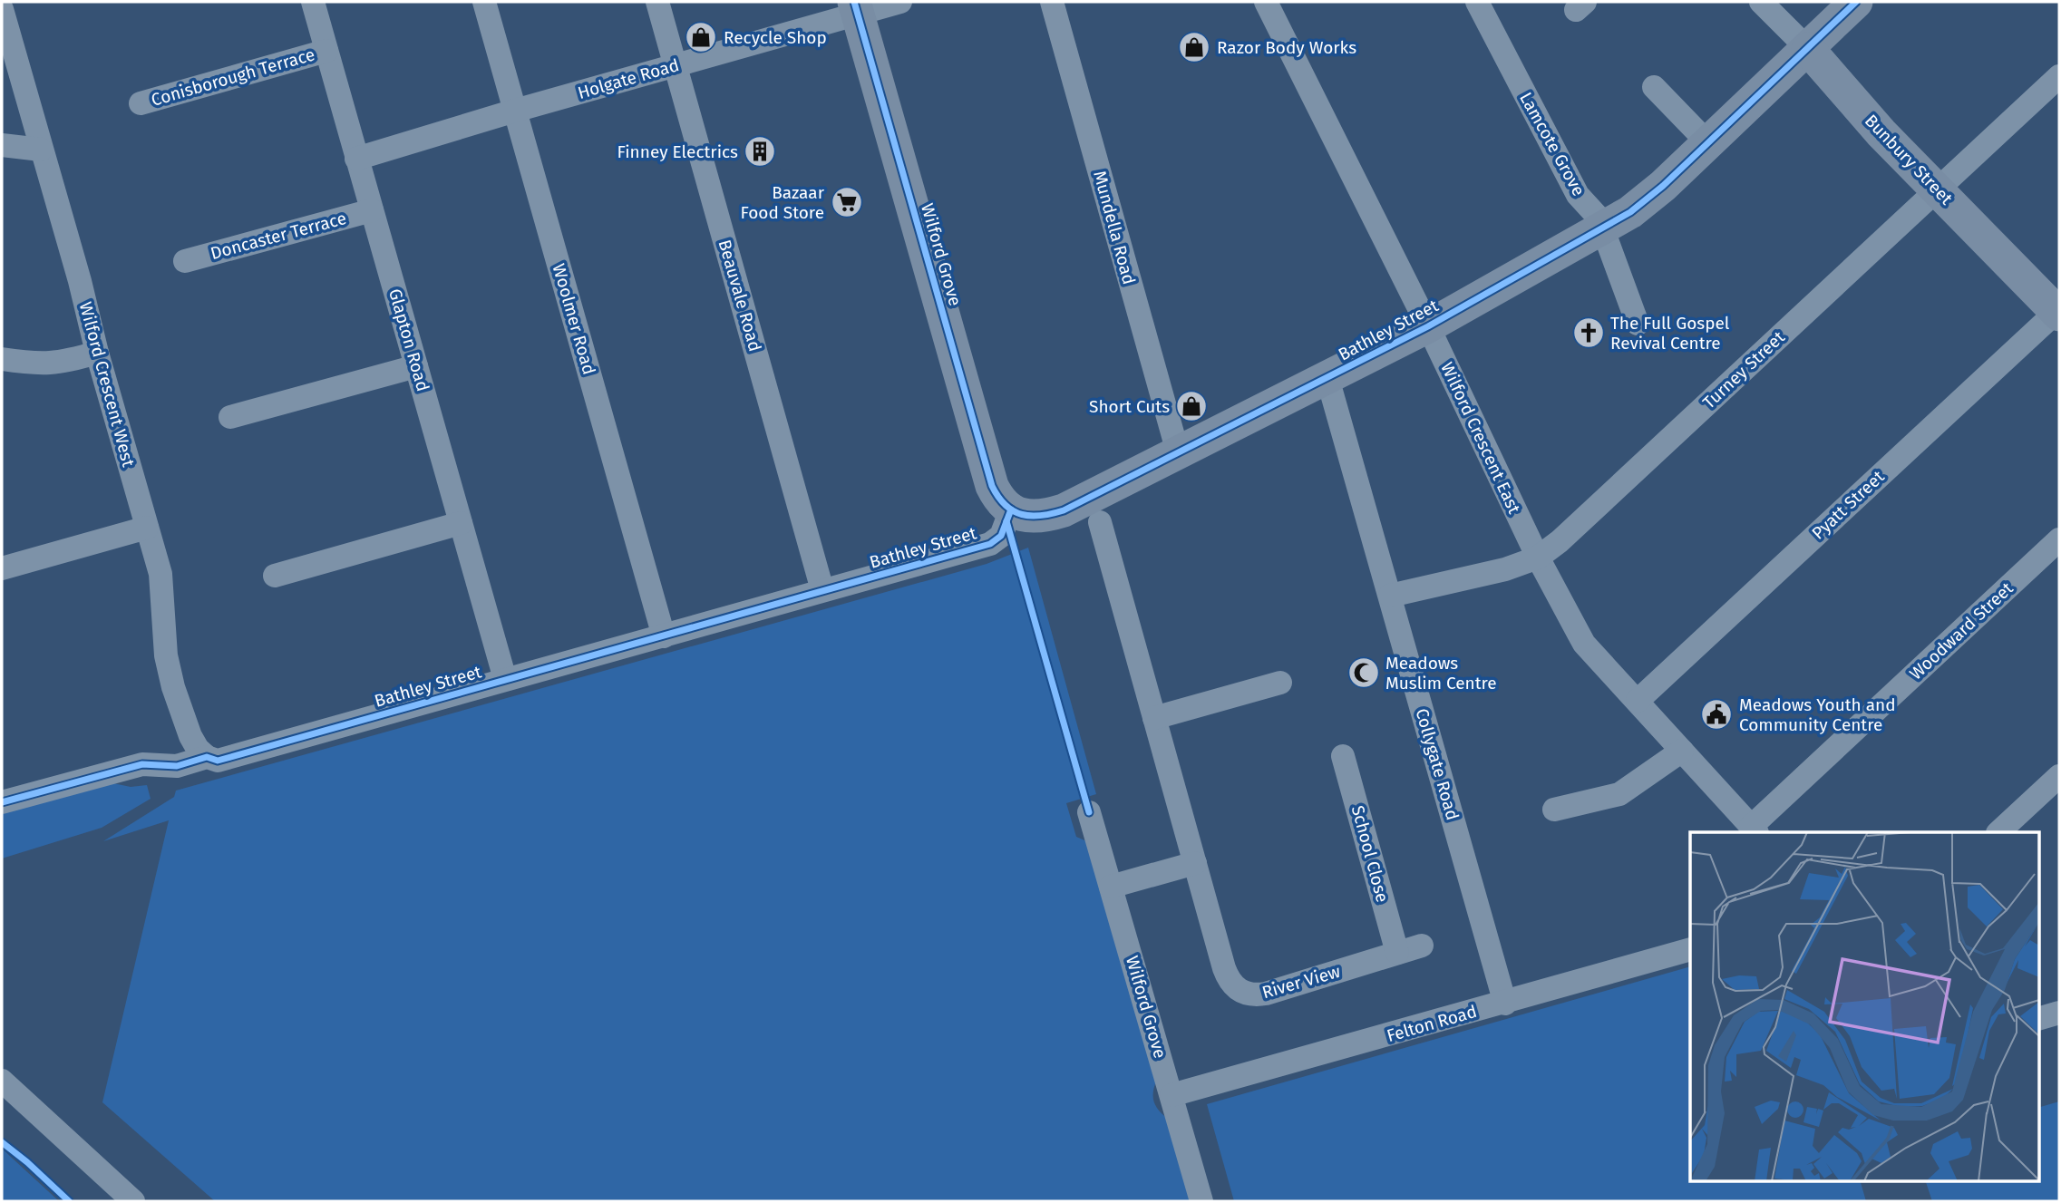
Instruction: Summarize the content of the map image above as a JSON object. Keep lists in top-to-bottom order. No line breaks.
{"streets":{"street":["Conisborough Terrace","Holgate Road","Lamcote Grove","Bunbury Street","Mundella Road","Doncaster Terrace","Wilford Grove","Beauvale Road","Woolmer Road","Bathley Street","Glapton Road","Turney Street","Wilford Crescent West","Wilford Crescent East","Pyatt Street","Woodward Street","Collygate Road","School Close","River View","Felton Road"]},"crossings":[["Conisborough Terrace","Glapton Road"],["Holgate Road","Wilford Grove"],["Holgate Road","Beauvale Road"],["Holgate Road","Woolmer Road"],["Holgate Road","Glapton Road"],["Lamcote Grove","Bathley Street"],["Bunbury Street","Bathley Street"],["Bunbury Street","Turney Street"],["Bunbury Street","Pyatt Street"],["Mundella Road","Bathley Street"],["Doncaster Terrace","Glapton Road"],["Wilford Grove","Bathley Street"],["Wilford Grove","Felton Road"],["Beauvale Road","Bathley Street"],["Woolmer Road","Bathley Street"],["Bathley Street","Glapton Road"],["Bathley Street","Wilford Crescent West"],["Bathley Street","Wilford Crescent East"],["Bathley Street","Collygate Road"],["Turney Street","Wilford Crescent East"],["Turney Street","Collygate Road"],["Wilford Crescent East","Pyatt Street"],["Wilford Crescent East","Woodward Street"],["Collygate Road","Felton Road"],["School Close","River View"]],"places":{"shop":["Recycle Shop","Razor Body Works","Short Cuts"],"building":["Finney Electrics"],"supermarket":["Bazaar Food Store"],"church":["The Full Gospel Revival Centre"],"mosque":["Meadows Muslim Centre"],"public building":["Meadows Youth and Community Centre"]}}
